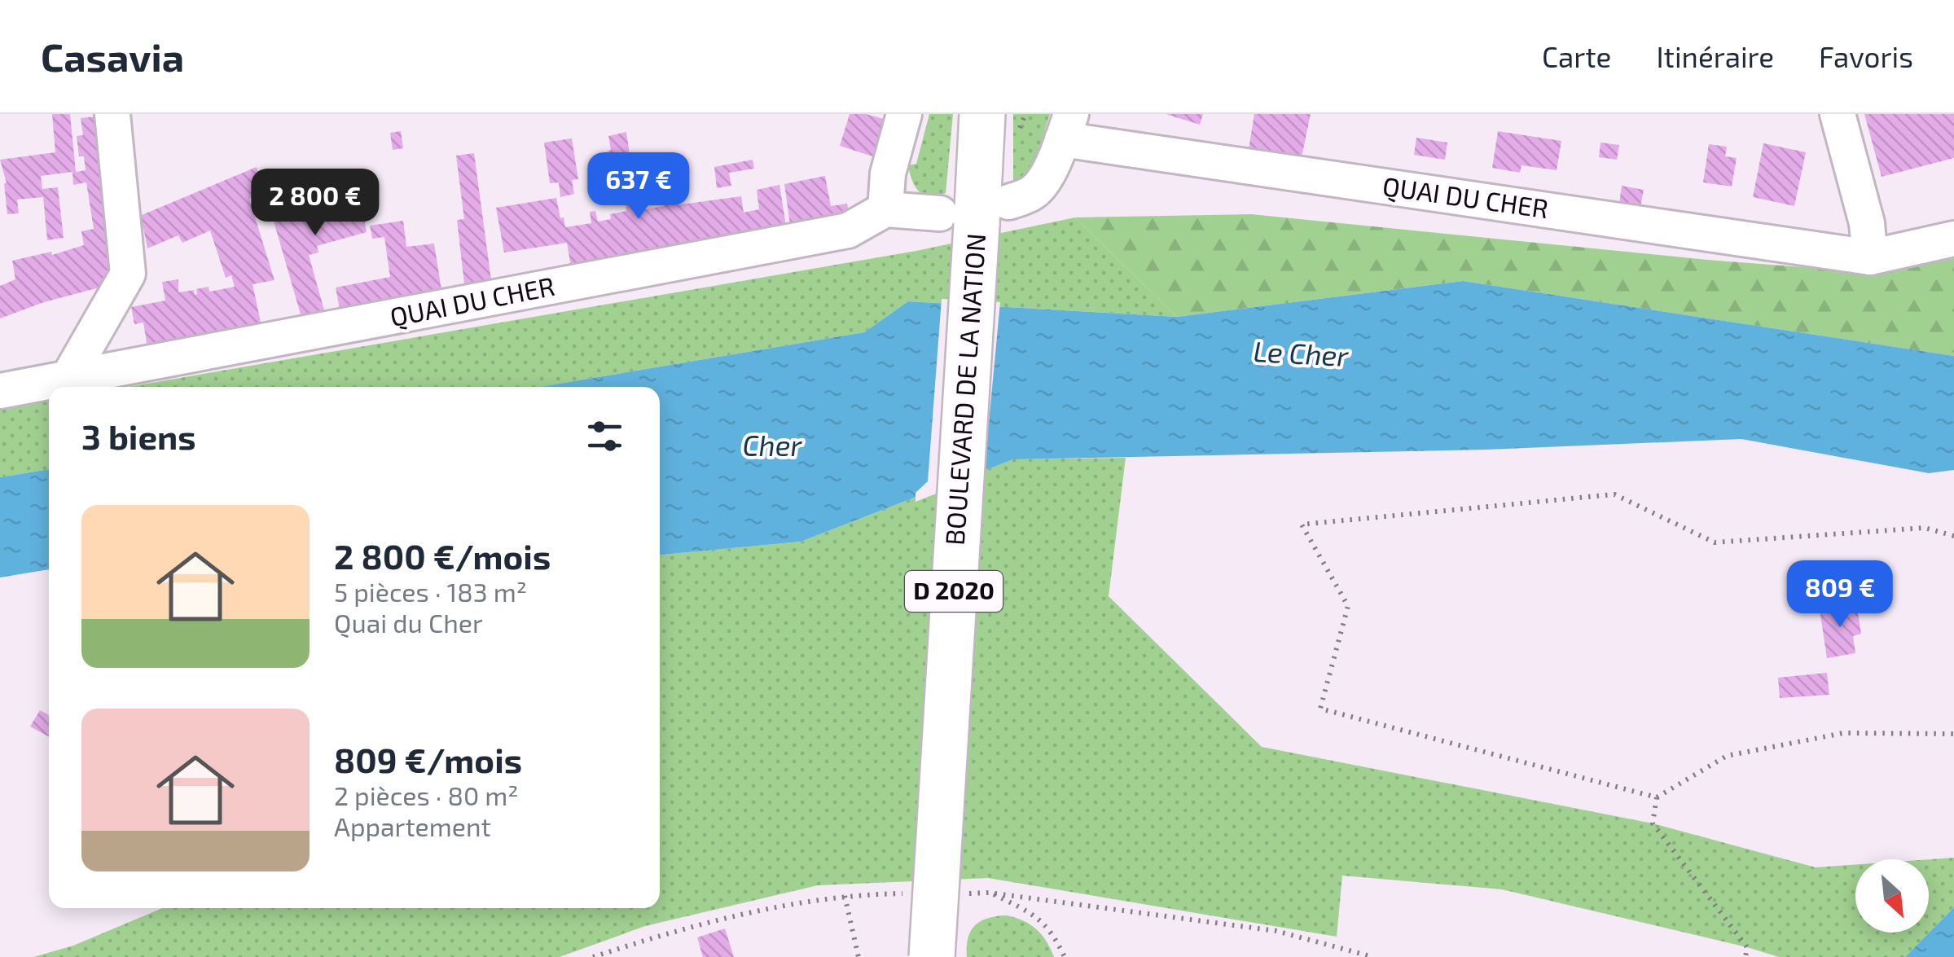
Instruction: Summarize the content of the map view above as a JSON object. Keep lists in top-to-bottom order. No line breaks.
{"streets":{"main road":["BOULEVARD DE LA NATION","D 2020"],"street":["QUAI DU CHER"]},"crossings":[["QUAI DU CHER","BOULEVARD DE LA NATION"]],"water":["Le Cher","Cher"],"north":"bottom right","page":{"header":"Casavia","nav":["Carte","Itinéraire","Favoris"],"price":["637 €","2 800 €","809 €"],"heading":"3 biens","list":[{"name":"2 800 €/mois","note":"5 pièces · 183 m² · Quai du Cher"},{"name":"809 €/mois","note":"2 pièces · 80 m² · Appartement"}]}}
